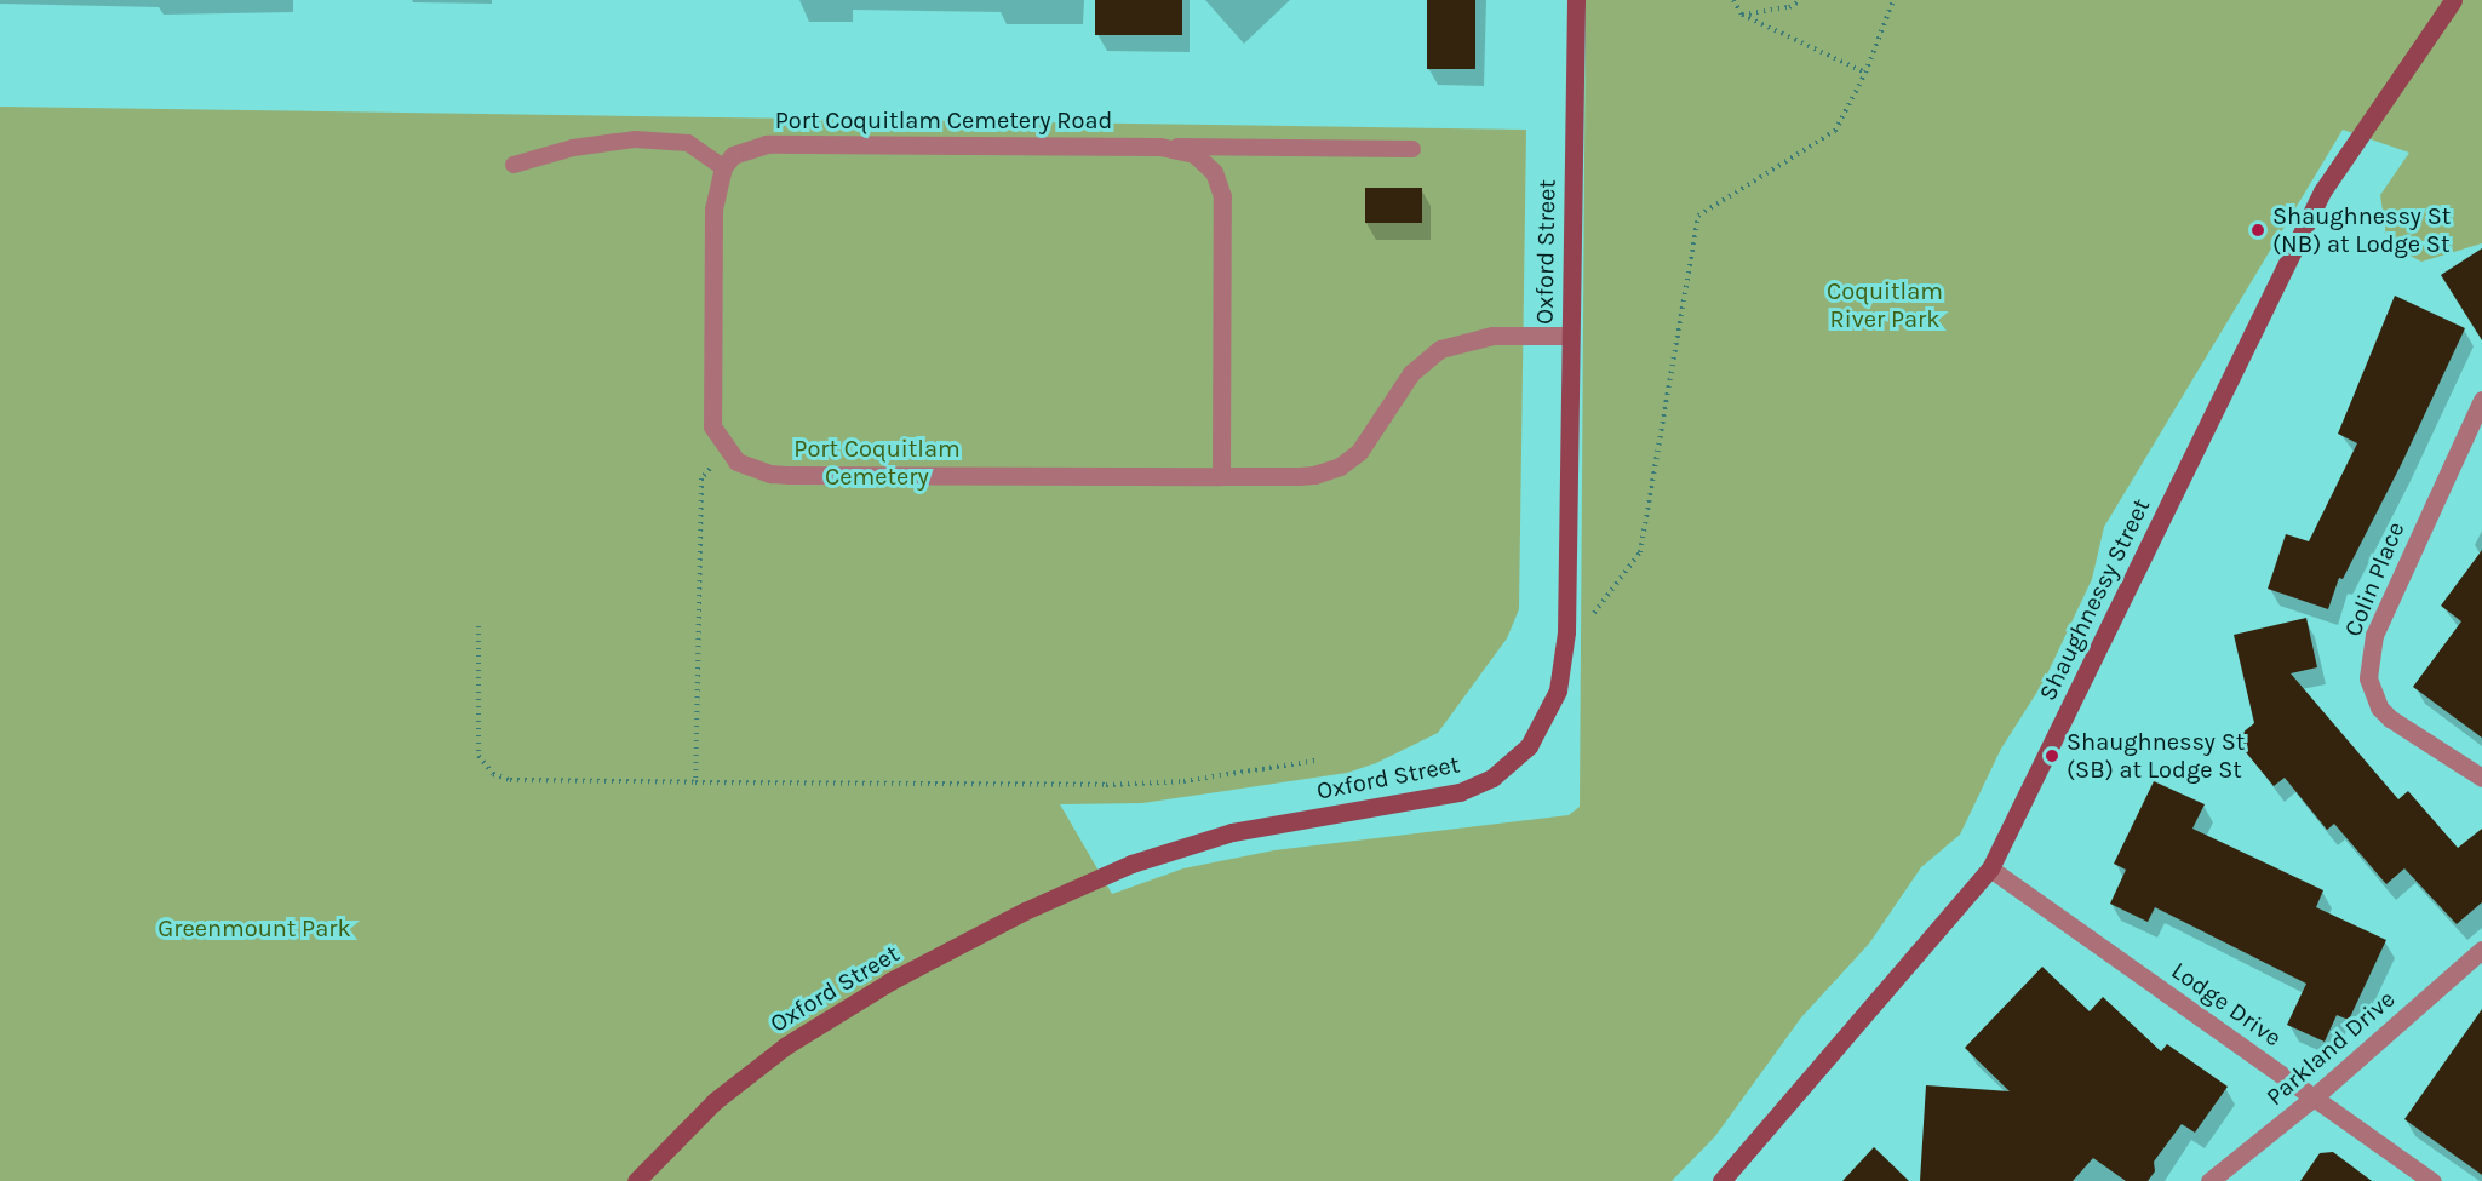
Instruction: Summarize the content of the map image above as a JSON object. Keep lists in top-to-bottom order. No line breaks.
{"streets":{"street":["Port Coquitlam Cemetery Road","Oxford Street","Colin Place","Shaughnessy Street","Lodge Drive","Parkland Drive"]},"crossings":[["Shaughnessy Street","Lodge Drive"],["Lodge Drive","Parkland Drive"]],"parks":["Coquitlam River Park","Port Coquitlam Cemetery","Greenmount Park"],"places":["Shaughnessy St (NB) at Lodge St","Shaughnessy St (SB) at Lodge St"]}
